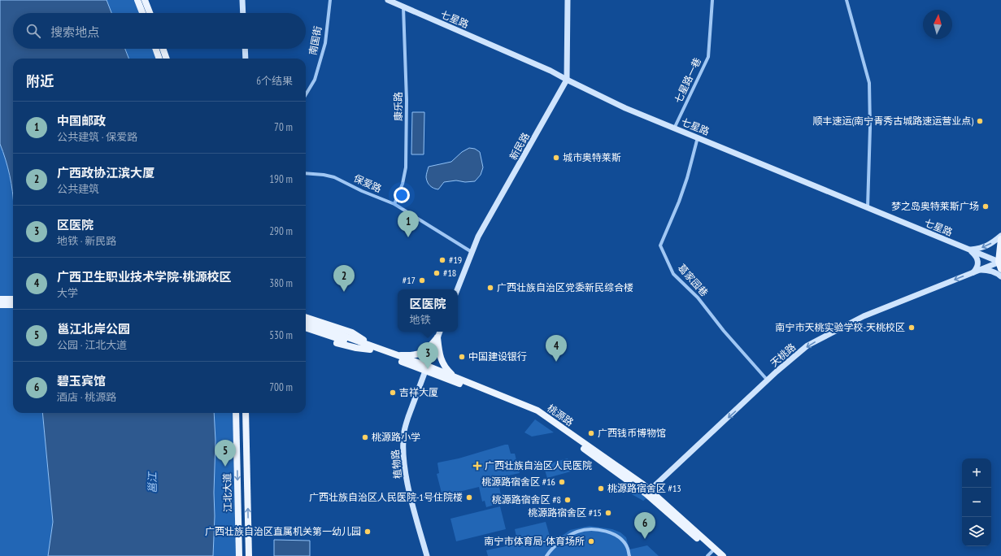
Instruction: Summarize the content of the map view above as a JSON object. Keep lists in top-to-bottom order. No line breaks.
{"streets":{"main road":["七星路","新民路","天桃路","桃源路","植物路","江北大道"],"street":["南国街","七星路一巷","康乐路","保爱路","葛家园巷"]},"crossings":[["七星路","七星路一巷"],["七星路","康乐路"],["七星路","新民路"],["七星路","葛家园巷"],["七星路","天桃路"],["康乐路","保爱路"],["新民路","保爱路"],["葛家园巷","天桃路"],["天桃路","桃源路"],["桃源路","植物路"]],"one_way":["天桃路"],"water":["邕江"],"places":{"other":["顺丰速运(南宁青秀古城路速运营业点)","城市奥特莱斯","梦之岛奥特莱斯广场","#19","#18","#17","广西壮族自治区党委新民综合楼","南宁市天桃实验学校-天桃校区","中国建设银行","吉祥大厦","广西钱币博物馆","桃源路小学","桃源路宿舍区 #16","桃源路宿舍区 #13","广西壮族自治区人民医院-1号住院楼","桃源路宿舍区 #8","桃源路宿舍区 #15","广西壮族自治区直属机关第一幼儿园","南宁市体育局-体育场所"],"health":["广西壮族自治区人民医院"]},"north":"top","page":{"search":"搜索地点","heading":["附近","6个结果"],"list":[{"mark":"1","name":"中国邮政","note":"公共建筑 · 保爱路","value":"70 m"},{"mark":"2","name":"广西政协江滨大厦","note":"公共建筑","value":"190 m"},{"mark":"3","name":"区医院","note":"地铁 · 新民路","value":"290 m"},{"mark":"4","name":"广西卫生职业技术学院-桃源校区","note":"大学","value":"380 m"},{"mark":"5","name":"邕江北岸公园","note":"公园 · 江北大道","value":"530 m"},{"mark":"6","name":"碧玉宾馆","note":"酒店 · 桃源路","value":"700 m"}],"pins":["1","2","4","3","5","6"],"popup":["区医院","地铁"],"map_buttons":["+","−"]}}
